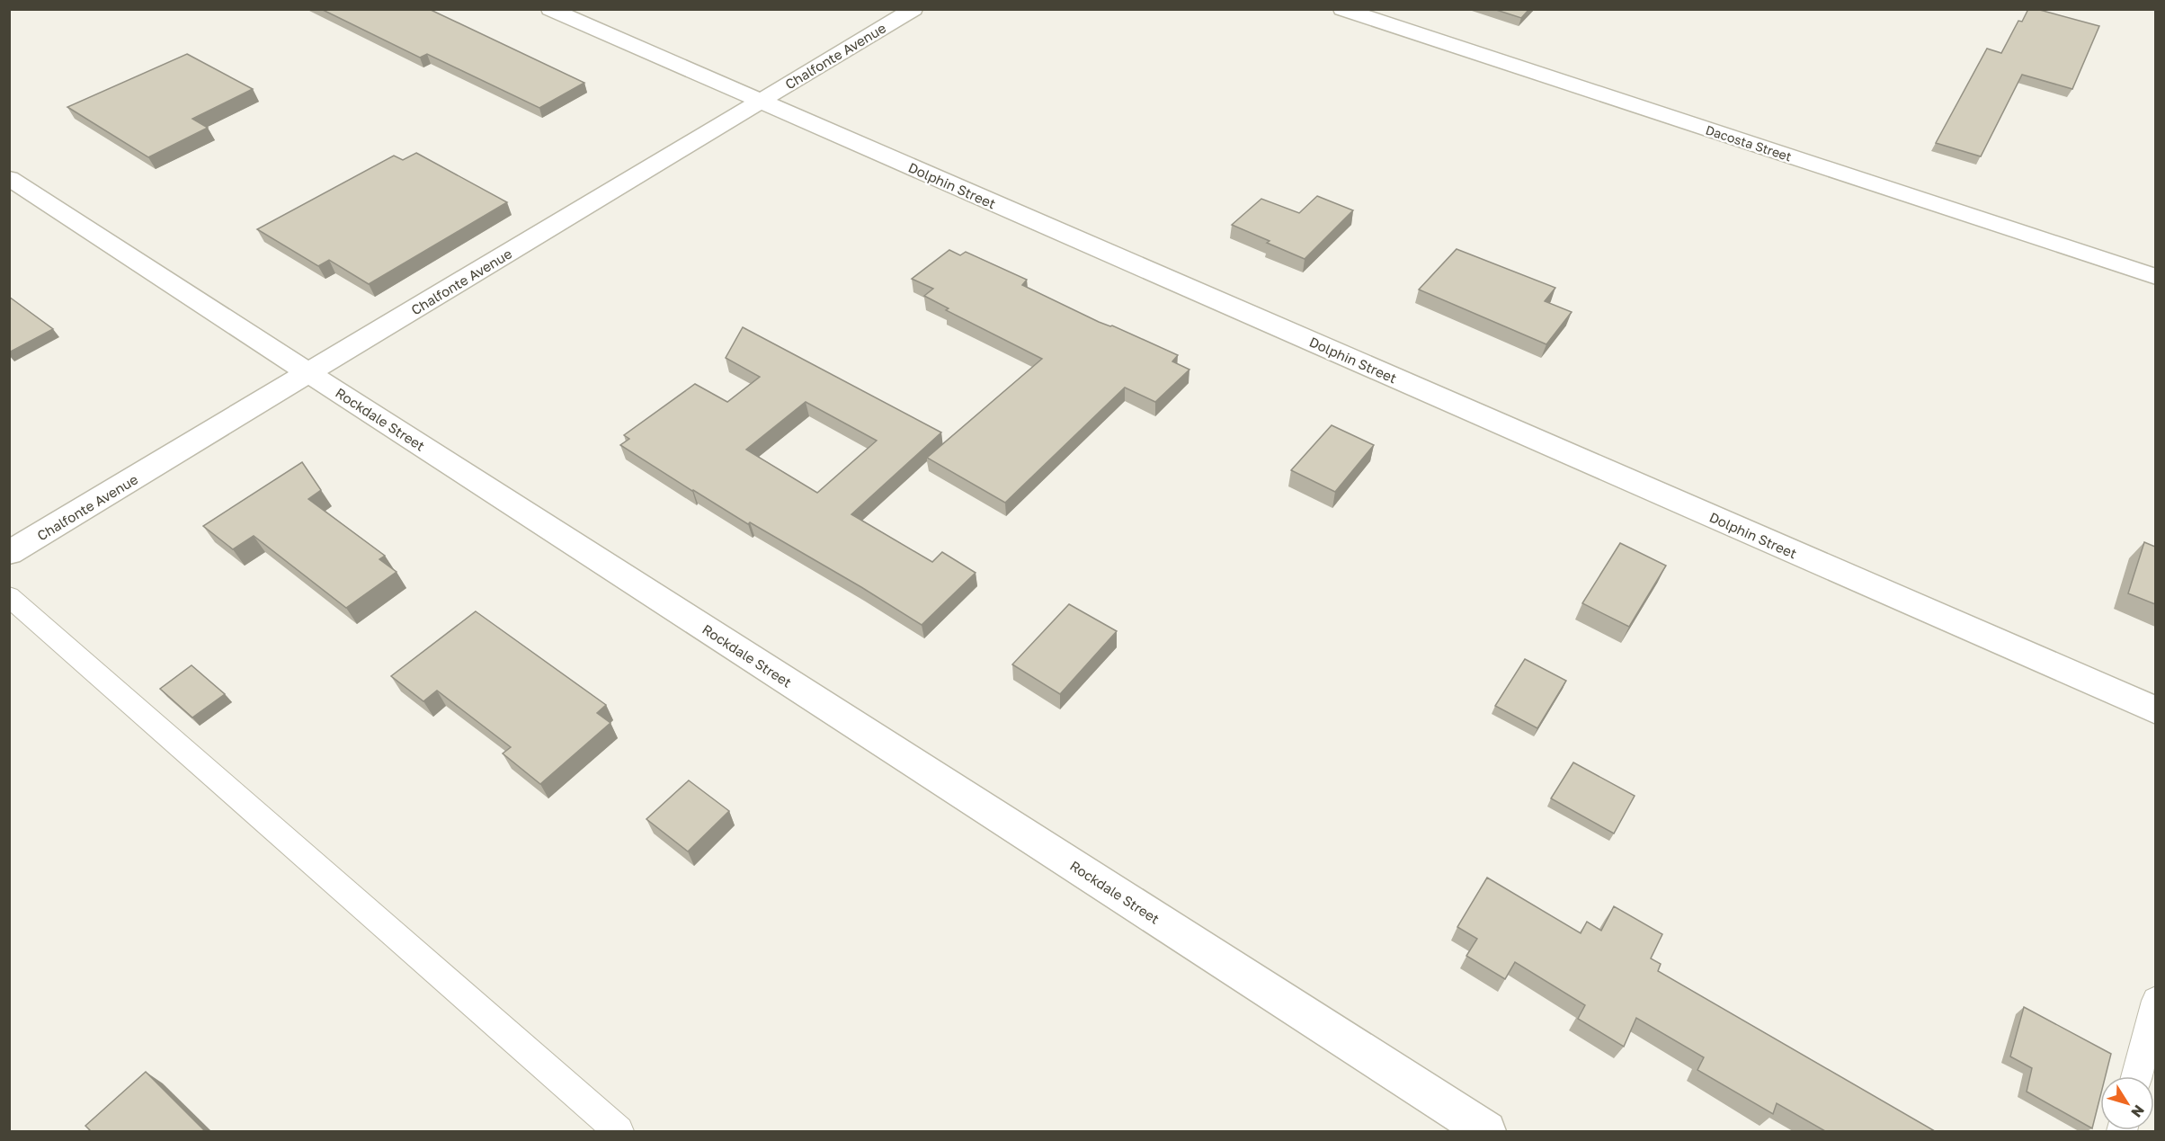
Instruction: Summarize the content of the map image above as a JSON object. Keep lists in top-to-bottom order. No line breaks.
{"streets":{"street":["Chalfonte Avenue","Dacosta Street","Dolphin Street","Rockdale Street"]},"crossings":[["Chalfonte Avenue","Dolphin Street"],["Chalfonte Avenue","Rockdale Street"]],"north":"bottom right"}
